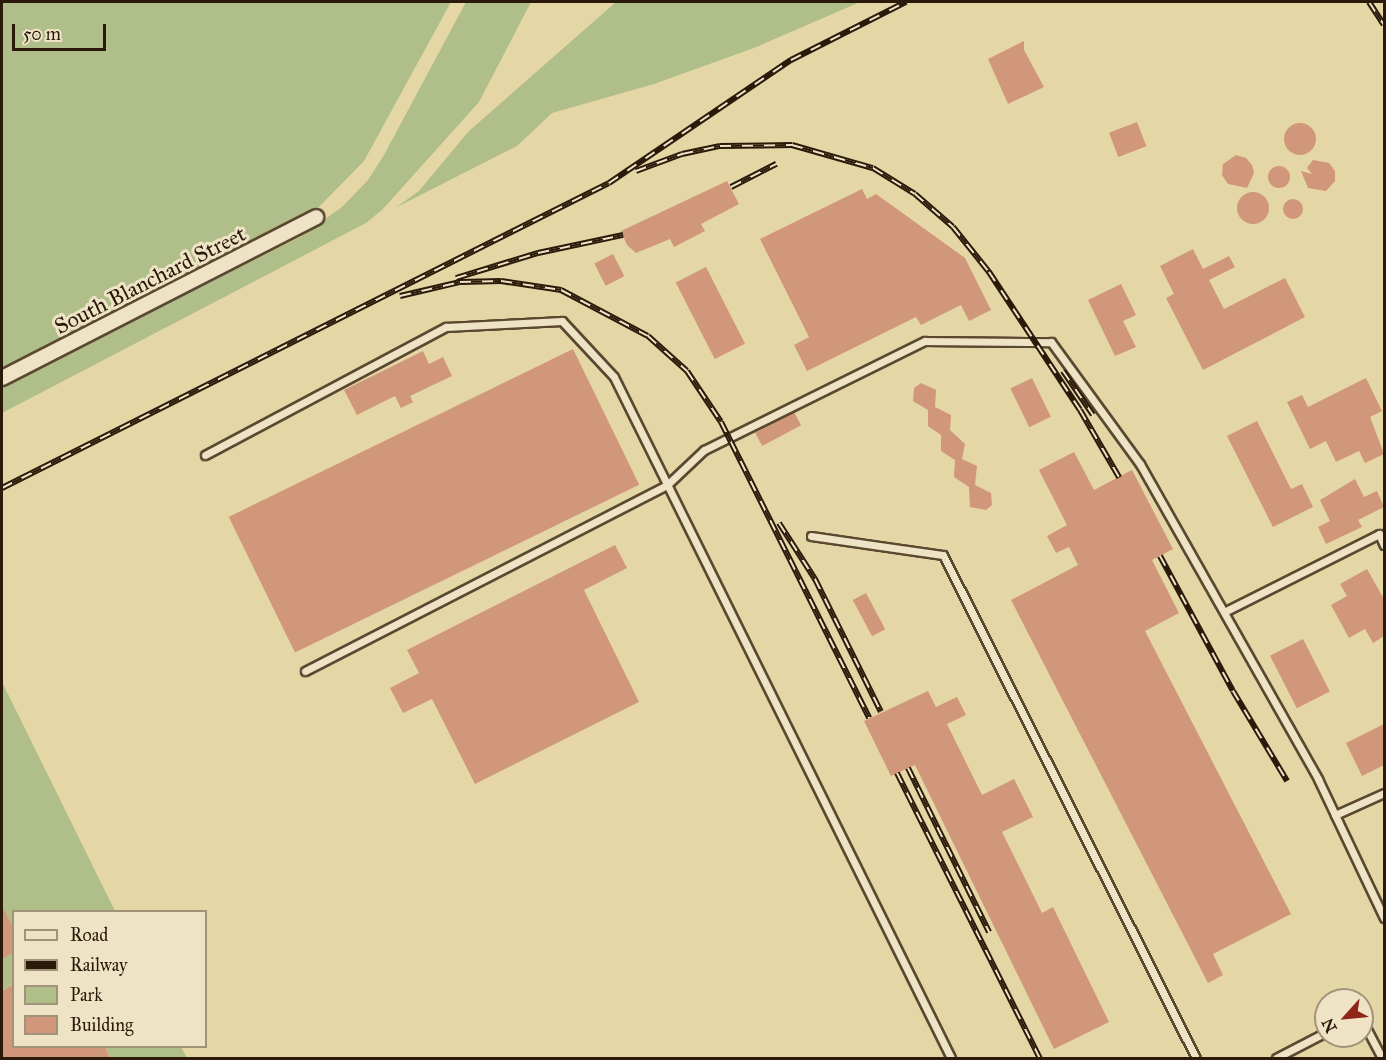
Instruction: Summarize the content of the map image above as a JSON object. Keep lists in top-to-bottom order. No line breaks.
{"streets":{"street":["South Blanchard Street"]},"legend":["Road","Railway","Park","Building"],"scale_bar":"50 m","north":"bottom left"}
